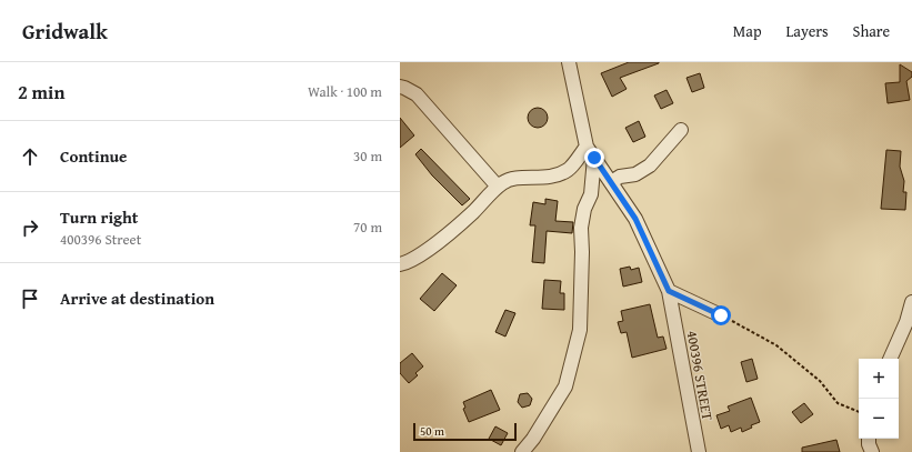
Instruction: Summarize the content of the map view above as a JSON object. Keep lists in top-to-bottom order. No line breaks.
{"streets":{"street":["400396 STREET"]},"scale_bar":"50 m","page":{"header":"Gridwalk","nav":["Map","Layers","Share"],"heading":["2 min","Walk · 100 m"],"list":[["Continue","30 m"],["Turn right","400396 Street","70 m"],"Arrive at destination"],"map_buttons":["+","−"],"scale":"50 m"}}
